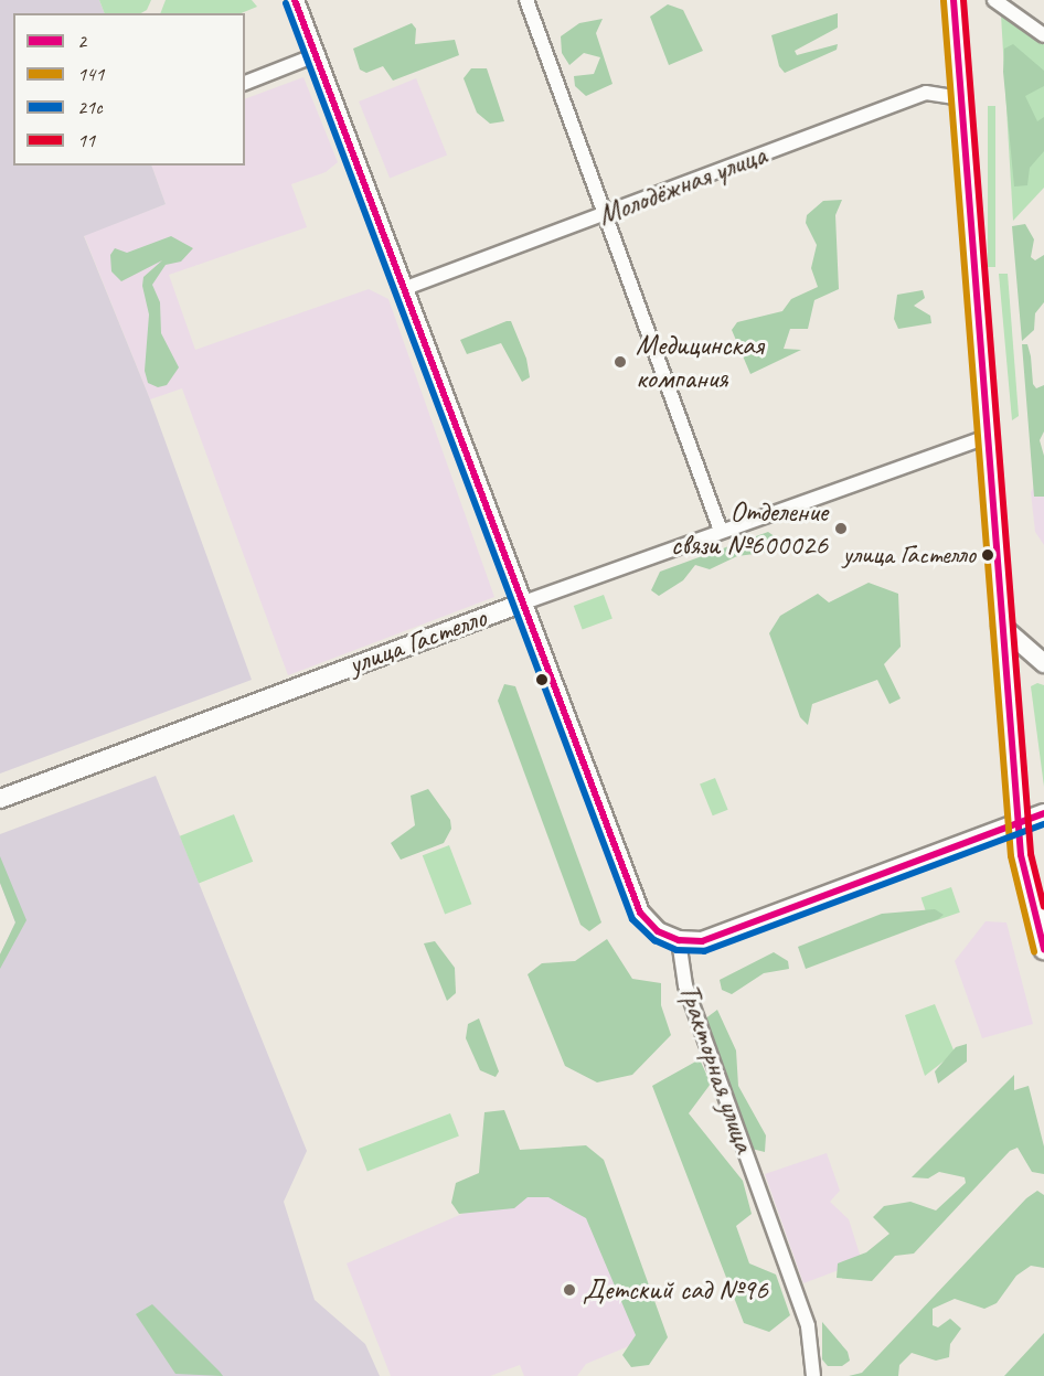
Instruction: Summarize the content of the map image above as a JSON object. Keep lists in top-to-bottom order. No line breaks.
{"streets":{"main road":["улица Гастелло"],"street":["Молодёжная улица","Тракторная улица"]},"places":["Медицинская компания","Отделение связи №600026","улица Гастелло","Детский сад №96"],"lines":["transit line 2","transit line 11","transit line 141","transit line 21с"],"legend":["2","141","21с","11"]}
